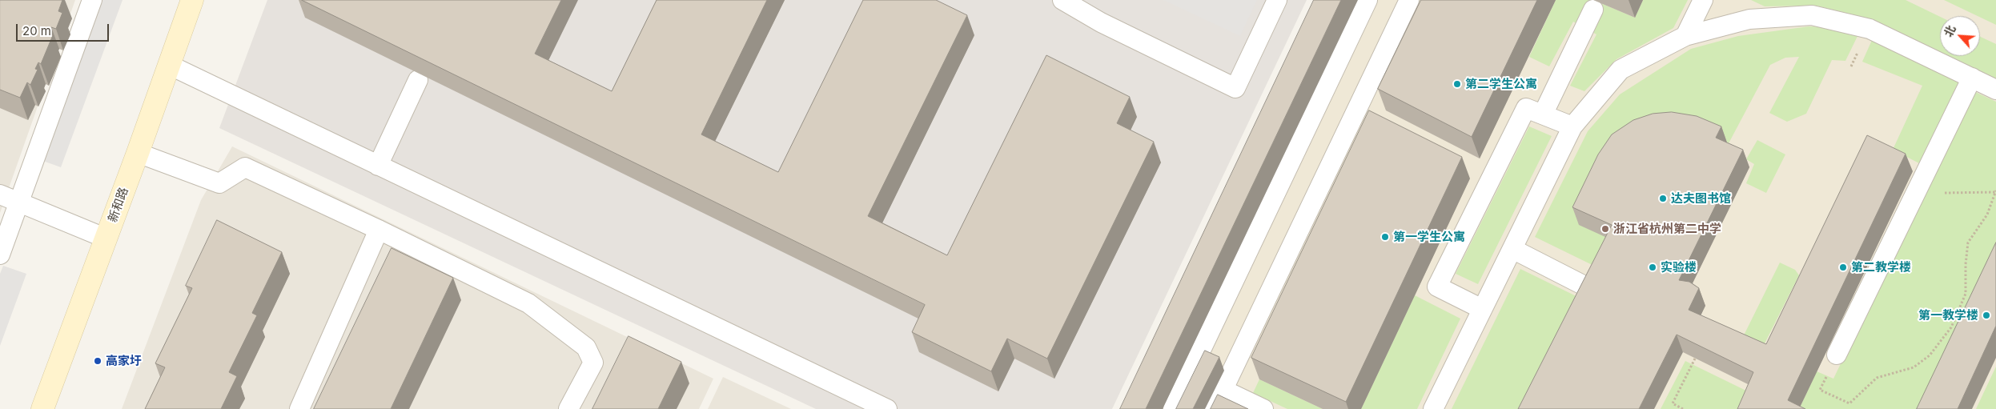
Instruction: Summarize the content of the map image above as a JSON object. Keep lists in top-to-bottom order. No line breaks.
{"streets":{"street":["新和路"]},"places":["第二学生公寓","达夫图书馆","浙江省杭州第二中学","第一学生公寓","实验楼","第二教学楼","第一教学楼","高家圩"],"scale_bar":"20 m","north":"top left"}
